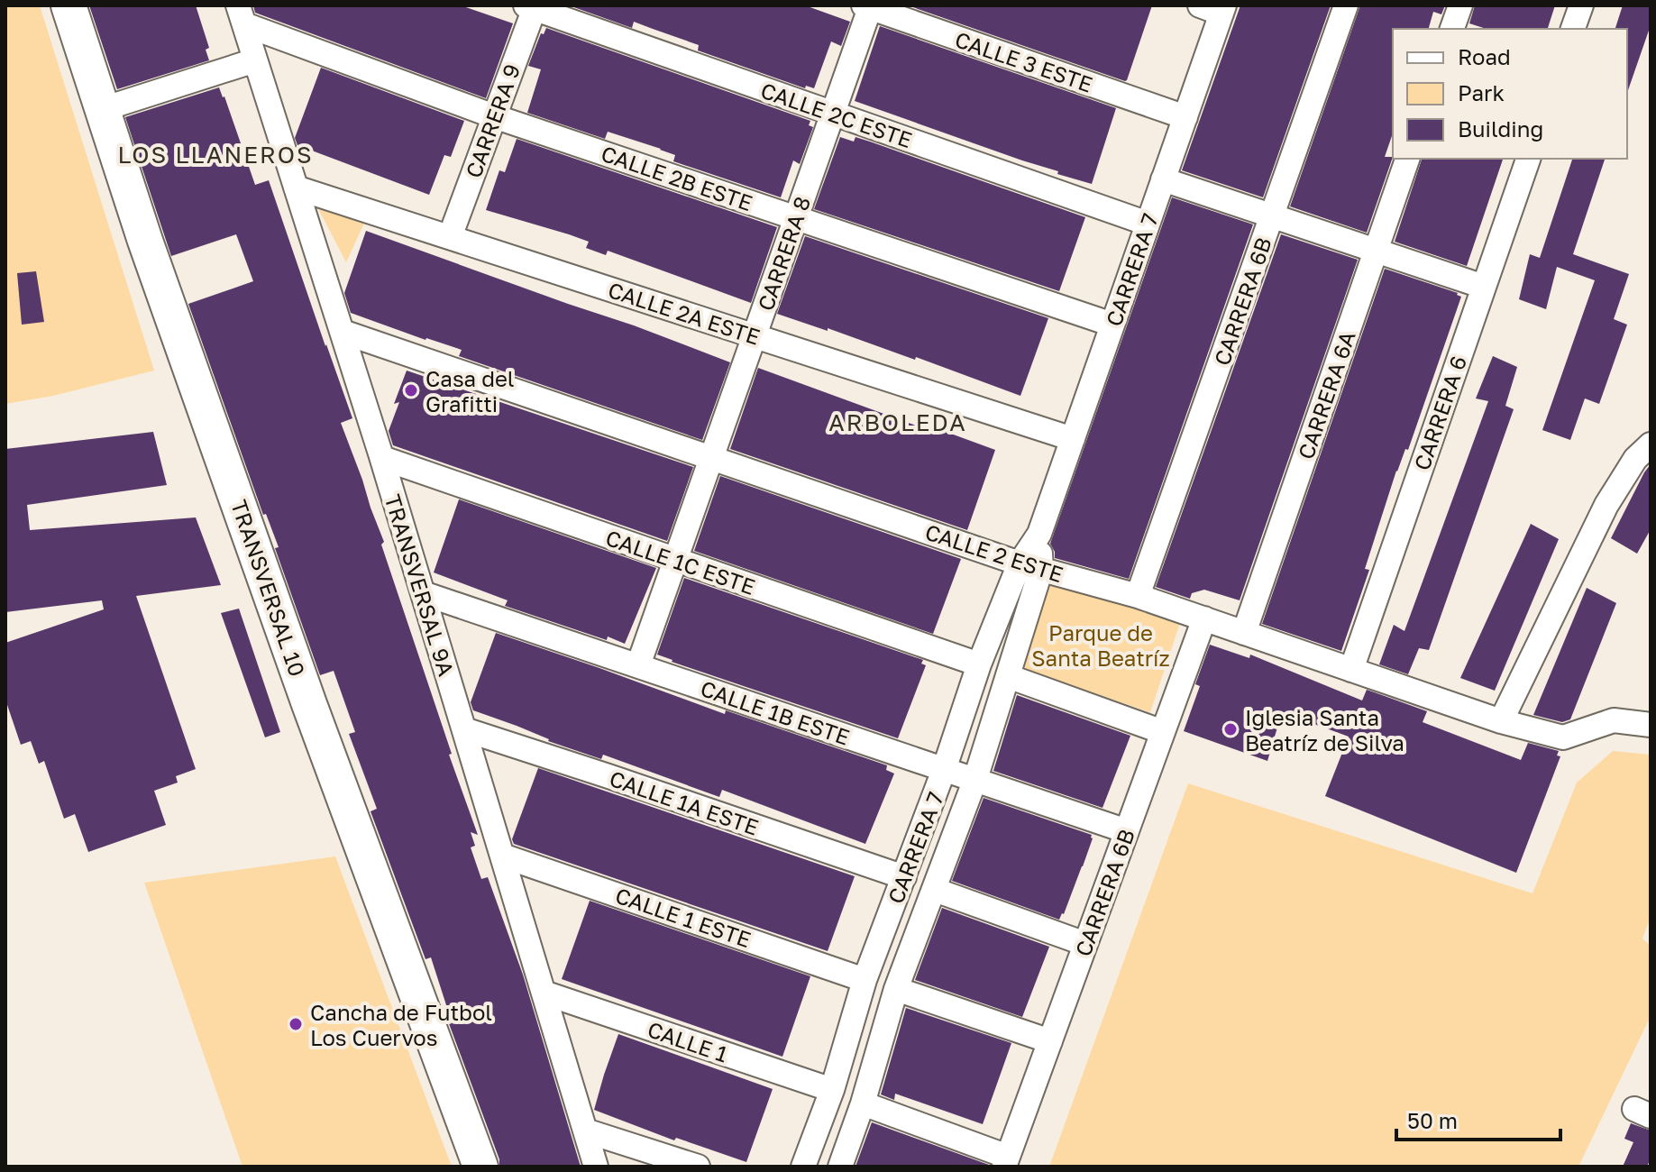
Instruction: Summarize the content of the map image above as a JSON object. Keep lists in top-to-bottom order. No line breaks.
{"streets":{"main road":["TRANSVERSAL 10"],"street":["CALLE 3 ESTE","CALLE 2C ESTE","CARRERA 9","CALLE 2B ESTE","CARRERA 8","CARRERA 7","CARRERA 6B","CALLE 2A ESTE","CARRERA 6A","CARRERA 6","CALLE 2 ESTE","CALLE 1C ESTE","TRANSVERSAL 9A","CALLE 1B ESTE","CALLE 1A ESTE","CALLE 1 ESTE","CALLE 1"]},"crossings":[["CALLE 3 ESTE","CARRERA 8"],["CALLE 3 ESTE","CARRERA 7"],["CALLE 2C ESTE","CARRERA 9"],["CALLE 2C ESTE","CARRERA 8"],["CALLE 2C ESTE","CARRERA 7"],["CARRERA 9","CALLE 2B ESTE"],["CARRERA 9","CALLE 2A ESTE"],["CALLE 2B ESTE","CARRERA 8"],["CALLE 2B ESTE","CARRERA 7"],["CALLE 2B ESTE","TRANSVERSAL 9A"],["CARRERA 8","CALLE 2A ESTE"],["CARRERA 8","CALLE 2 ESTE"],["CARRERA 8","CALLE 1C ESTE"],["CARRERA 8","CALLE 1B ESTE"],["CARRERA 7","CALLE 2A ESTE"],["CARRERA 7","CALLE 2 ESTE"],["CARRERA 7","CALLE 1C ESTE"],["CARRERA 7","CALLE 1B ESTE"],["CARRERA 7","CALLE 1A ESTE"],["CARRERA 7","CALLE 1 ESTE"],["CARRERA 7","CALLE 1"],["CARRERA 6B","CALLE 2 ESTE"],["CARRERA 6B","CALLE 1B ESTE"],["CALLE 2A ESTE","TRANSVERSAL 9A"],["CARRERA 6A","CALLE 2 ESTE"],["CARRERA 6","CALLE 2 ESTE"],["CALLE 2 ESTE","TRANSVERSAL 9A"],["CALLE 1C ESTE","TRANSVERSAL 9A"],["TRANSVERSAL 9A","CALLE 1B ESTE"],["TRANSVERSAL 9A","CALLE 1A ESTE"],["TRANSVERSAL 9A","CALLE 1 ESTE"],["TRANSVERSAL 9A","CALLE 1"]],"districts":["LOS LLANEROS","ARBOLEDA"],"parks":["Parque de Santa Beatríz"],"places":["Casa del Grafitti","Iglesia Santa Beatríz de Silva","Cancha de Futbol Los Cuervos"],"legend":["Road","Park","Building"],"scale_bar":"50 m"}
